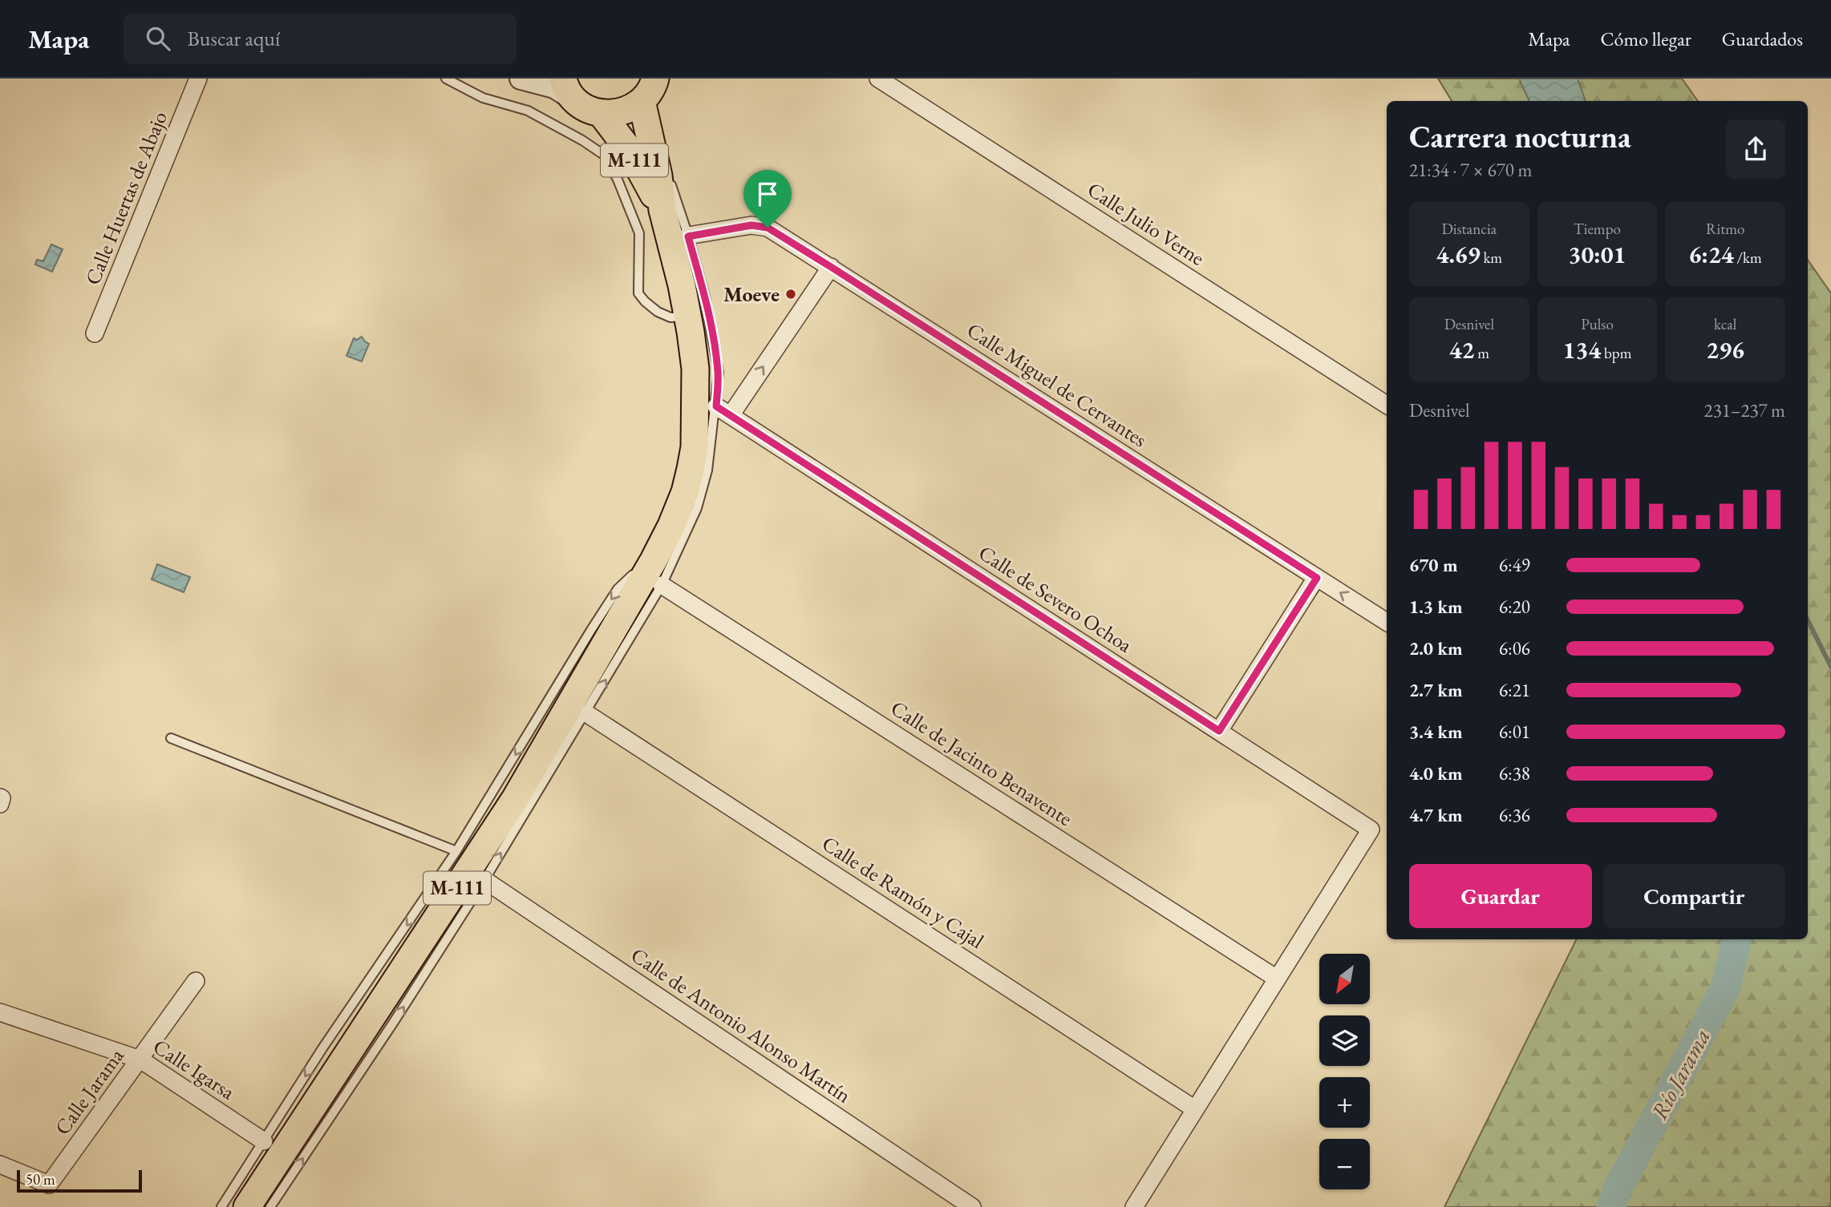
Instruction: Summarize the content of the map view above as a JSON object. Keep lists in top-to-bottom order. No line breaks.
{"streets":{"main road":["M-111"],"street":["Calle Huertas de Abajo","Calle Julio Verne","Calle Miguel de Cervantes","Calle de Severo Ochoa","Calle de Jacinto Benavente","Calle de Ramón y Cajal","Calle de Antonio Alonso Martín","Calle Igarsa","Calle Jarama"]},"crossings":[["Calle de Severo Ochoa","Calle de Jacinto Benavente"],["Calle Igarsa","Calle Jarama"]],"water":["Río Jarama"],"places":["Moeve"],"scale_bar":"50 m","north":"bottom left","page":{"header":"Mapa","search":"Buscar aquí","nav":["Mapa","Cómo llegar","Guardados"],"heading":["Carrera nocturna","21:34 · 7 × 670 m"],"stats":[["Distancia","4.69 km"],["Tiempo","30:01"],["Ritmo","6:24 /km"],["Desnivel","42 m"],["Pulso","134 bpm"],["kcal","296"]],"chart":["Desnivel","231–237 m"],"list":[{"name":"670 m","note":"6:49"},{"name":"1.3 km","note":"6:20"},{"name":"2.0 km","note":"6:06"},{"name":"2.7 km","note":"6:21"},{"name":"3.4 km","note":"6:01"},{"name":"4.0 km","note":"6:38"},{"name":"4.7 km","note":"6:36"}],"buttons":["Guardar","Compartir"],"map_buttons":["+","−"],"scale":"50 m"}}
